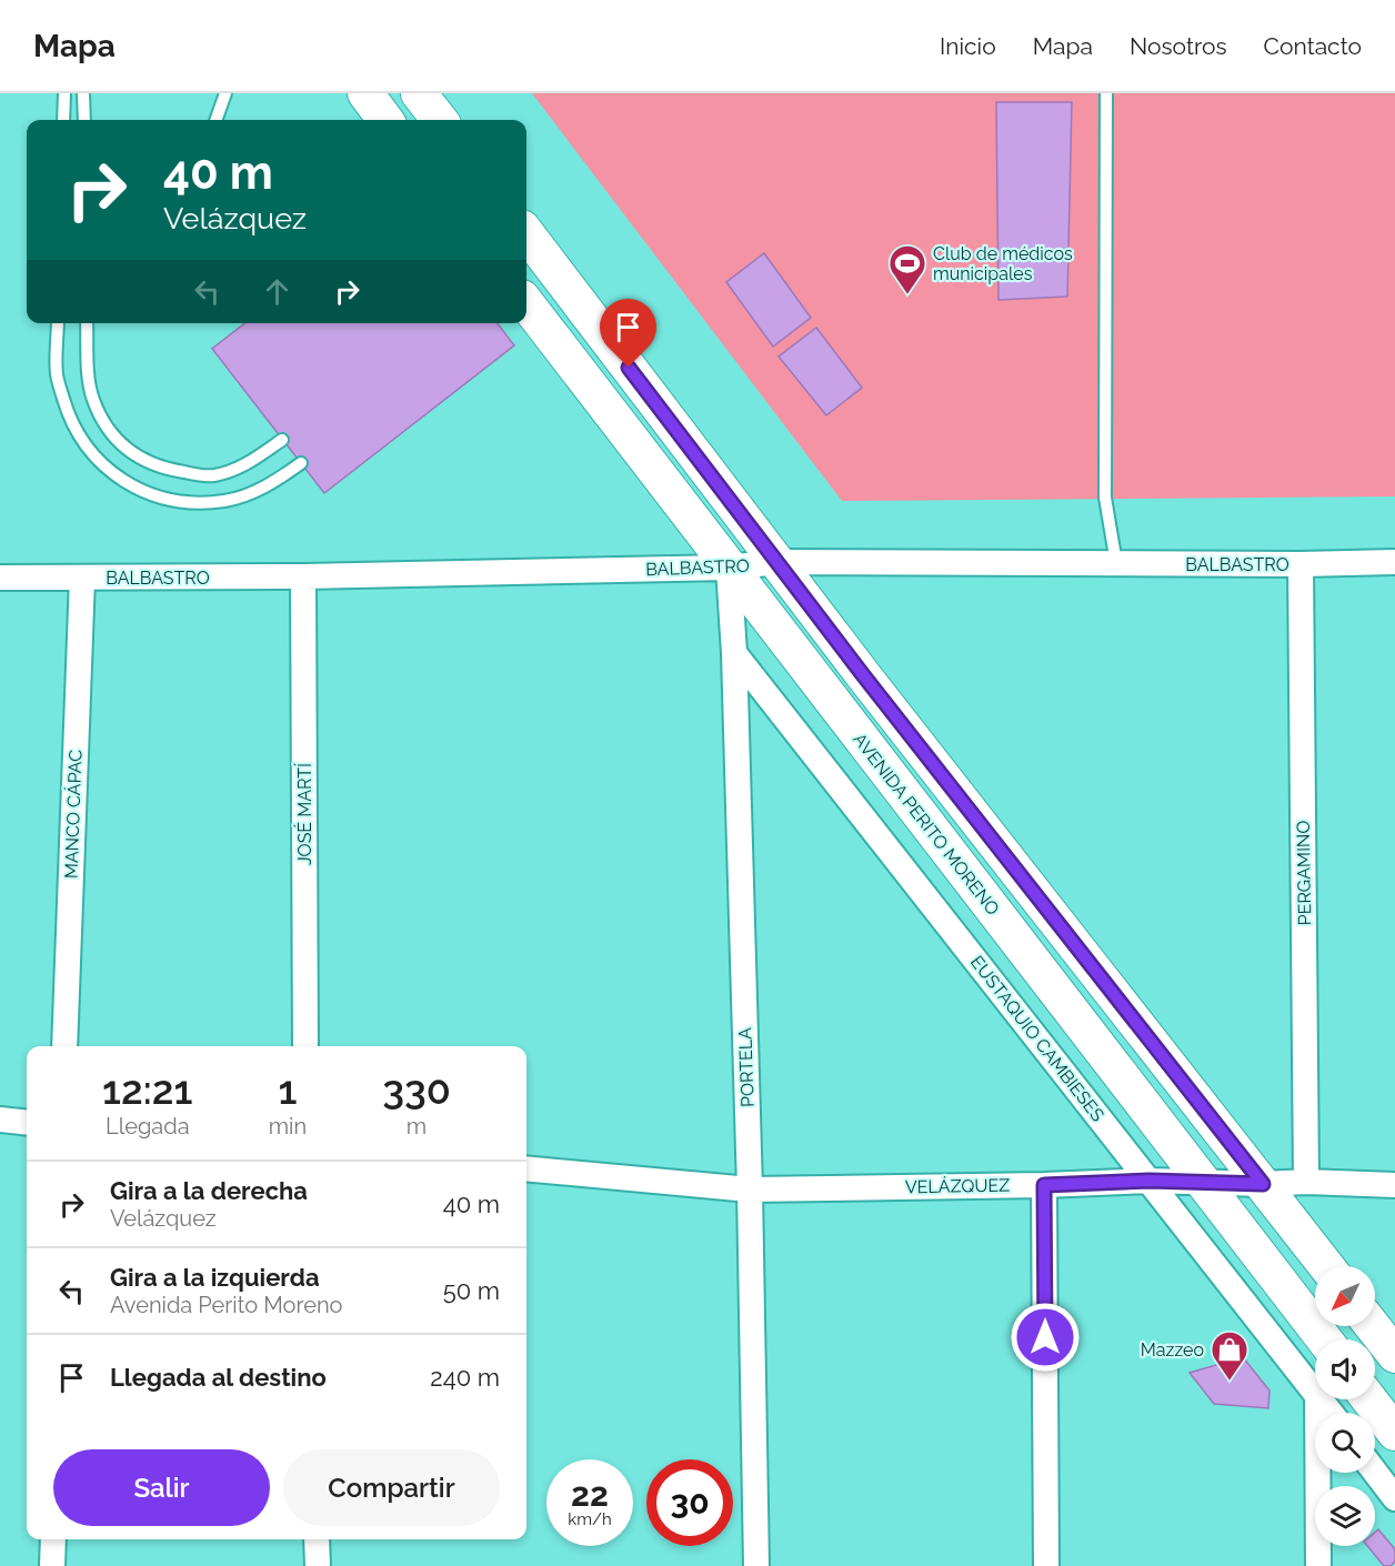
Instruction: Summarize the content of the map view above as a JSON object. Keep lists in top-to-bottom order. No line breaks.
{"streets":{"main road":["AVENIDA PERITO MORENO"],"street":["BALBASTRO","MANCO CÁPAC","JOSÉ MARTÍ","PERGAMINO","EUSTAQUIO CAMBIESES","PORTELA","VELÁZQUEZ"]},"crossings":[["BALBASTRO","MANCO CÁPAC"],["BALBASTRO","JOSÉ MARTÍ"],["BALBASTRO","AVENIDA PERITO MORENO"],["BALBASTRO","PERGAMINO"],["BALBASTRO","PORTELA"],["AVENIDA PERITO MORENO","PORTELA"],["AVENIDA PERITO MORENO","VELÁZQUEZ"],["PERGAMINO","VELÁZQUEZ"],["EUSTAQUIO CAMBIESES","PORTELA"],["EUSTAQUIO CAMBIESES","VELÁZQUEZ"],["PORTELA","VELÁZQUEZ"]],"places":{"sports":["Club de médicos municipales"],"shop":["Mazzeo"]},"north":"bottom left","page":{"header":"Mapa","nav":["Inicio","Mapa","Nosotros","Contacto"],"turn":["40 m","Velázquez"],"eta":["12:21","Llegada","1","min","330","m"],"list":[{"name":"Gira a la derecha","note":"Velázquez","value":"40 m"},{"name":"Gira a la izquierda","note":"Avenida Perito Moreno","value":"50 m"},{"name":"Llegada al destino","value":"240 m"}],"buttons":["Salir","Compartir"],"speed":"22 km/h","limit":"30"}}
